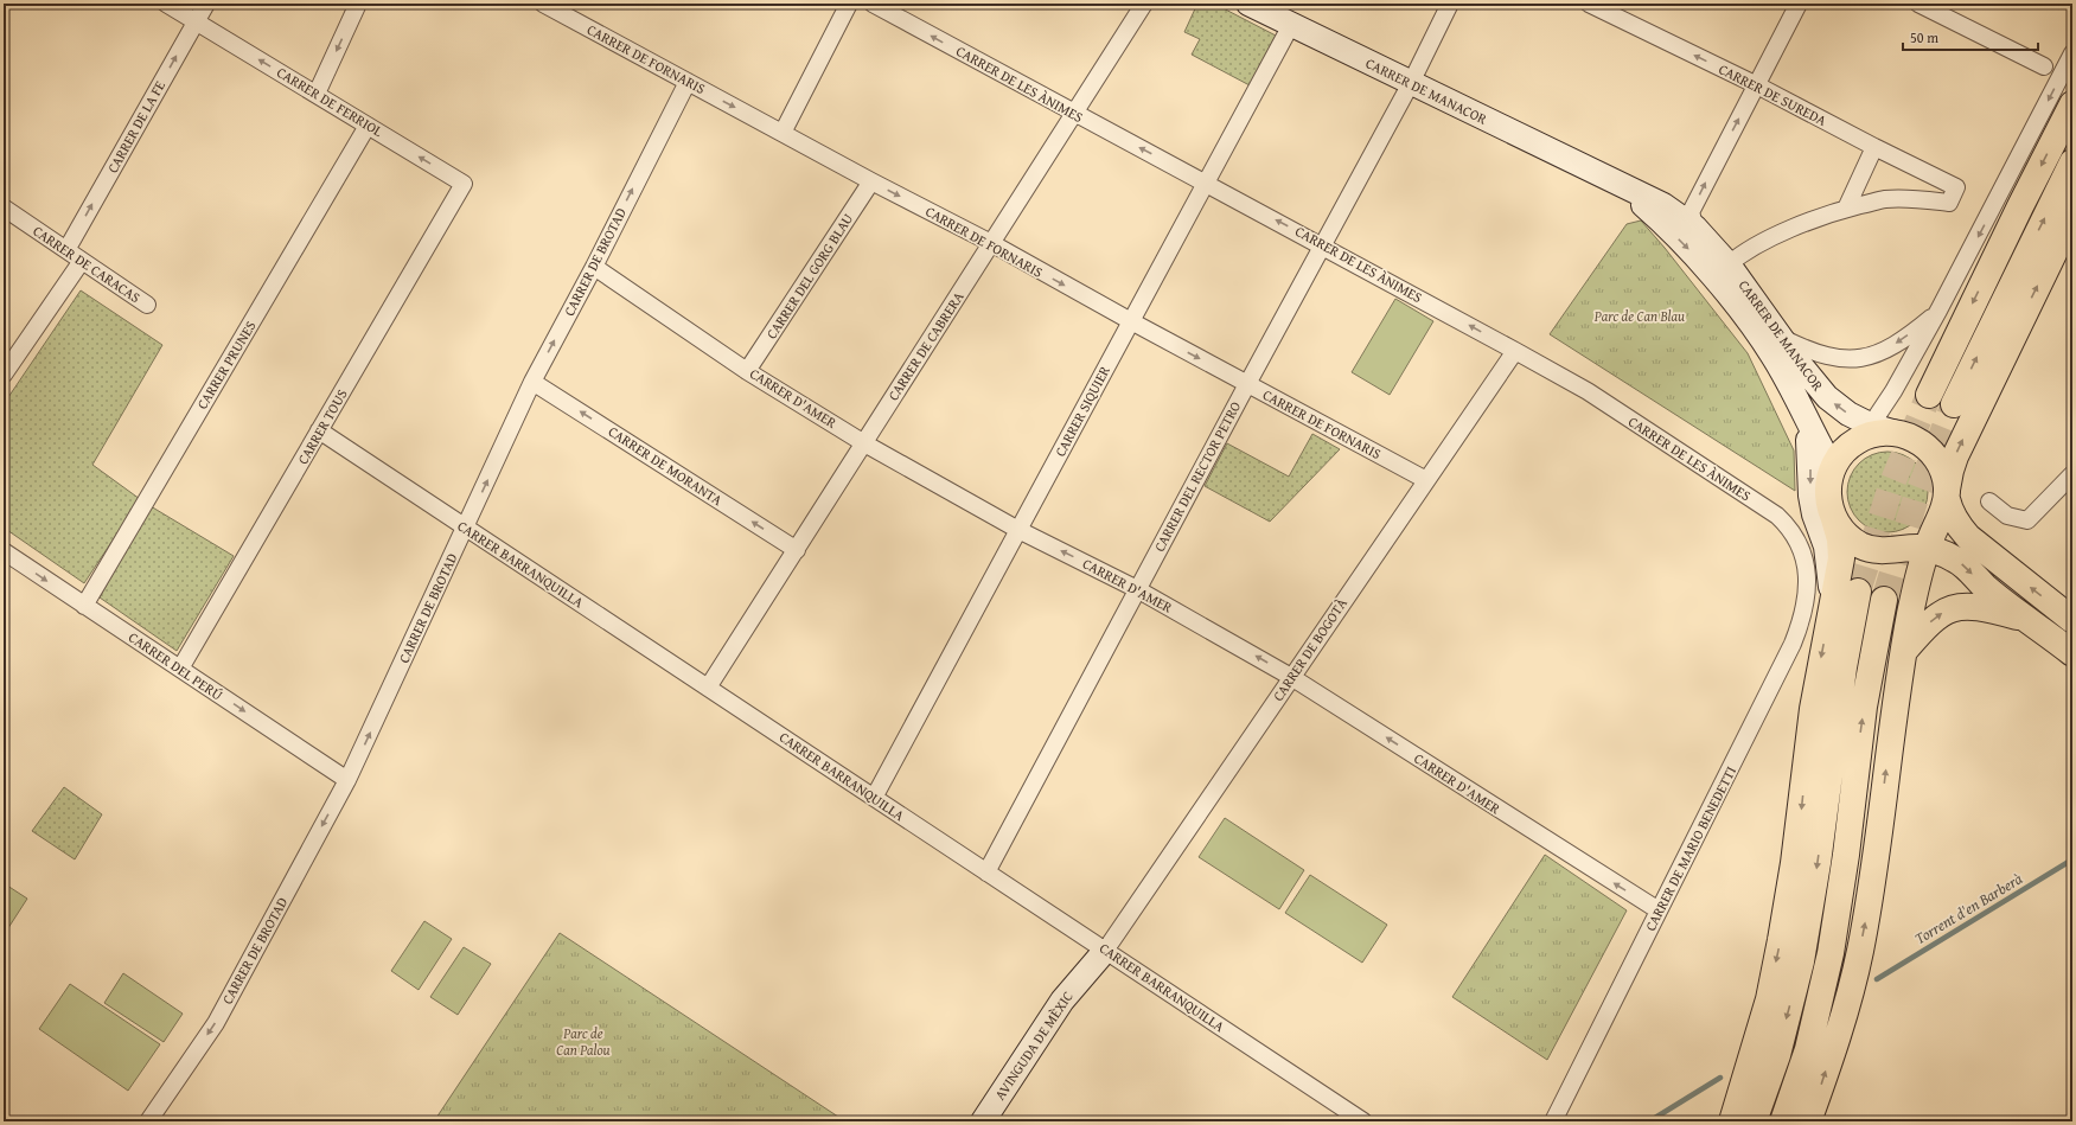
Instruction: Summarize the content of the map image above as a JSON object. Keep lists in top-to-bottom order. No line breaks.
{"streets":{"main road":["CARRER DE MANACOR","AVINGUDA DE MÈXIC"],"street":["CARRER DE FORNARIS","CARRER DE LES ÀNIMES","CARRER DE SUREDA","CARRER DE FERRIOL","CARRER DE LA FE","CARRER DE BROTAD","CARRER DE CARACAS","CARRER DEL GORG BLAU","CARRER DE CABRERA","CARRER PRUNES","CARRER D'AMER","CARRER SIQUIER","CARRER TOUS","CARRER DE MORANTA","CARRER DEL RECTOR PETRO","CARRER BARRANQUILLA","CARRER DE BOGOTÀ","CARRER DEL PERÚ","CARRER DE MARIO BENEDETTI"]},"crossings":[["CARRER DE FORNARIS","CARRER DE BROTAD"],["CARRER DE FORNARIS","CARRER DEL GORG BLAU"],["CARRER DE FORNARIS","CARRER DE CABRERA"],["CARRER DE FORNARIS","CARRER SIQUIER"],["CARRER DE FORNARIS","CARRER DEL RECTOR PETRO"],["CARRER DE FORNARIS","CARRER DE BOGOTÀ"],["CARRER DE LES ÀNIMES","CARRER DE CABRERA"],["CARRER DE LES ÀNIMES","CARRER SIQUIER"],["CARRER DE LES ÀNIMES","CARRER DEL RECTOR PETRO"],["CARRER DE LES ÀNIMES","CARRER DE BOGOTÀ"],["CARRER DE LES ÀNIMES","CARRER DE MARIO BENEDETTI"],["CARRER DE MANACOR","CARRER SIQUIER"],["CARRER DE MANACOR","CARRER DEL RECTOR PETRO"],["CARRER DE FERRIOL","CARRER DE LA FE"],["CARRER DE FERRIOL","CARRER PRUNES"],["CARRER DE FERRIOL","CARRER TOUS"],["CARRER DE LA FE","CARRER DE CARACAS"],["CARRER DE BROTAD","CARRER D'AMER"],["CARRER DE BROTAD","CARRER DE MORANTA"],["CARRER DE BROTAD","CARRER BARRANQUILLA"],["CARRER DE BROTAD","CARRER DEL PERÚ"],["CARRER DEL GORG BLAU","CARRER D'AMER"],["CARRER DE CABRERA","CARRER D'AMER"],["CARRER DE CABRERA","CARRER DE MORANTA"],["CARRER DE CABRERA","CARRER BARRANQUILLA"],["CARRER PRUNES","CARRER DEL PERÚ"],["CARRER D'AMER","CARRER SIQUIER"],["CARRER D'AMER","CARRER DEL RECTOR PETRO"],["CARRER D'AMER","CARRER DE BOGOTÀ"],["CARRER D'AMER","CARRER DE MARIO BENEDETTI"],["CARRER SIQUIER","CARRER BARRANQUILLA"],["CARRER TOUS","CARRER BARRANQUILLA"],["CARRER TOUS","CARRER DEL PERÚ"],["CARRER DEL RECTOR PETRO","CARRER BARRANQUILLA"],["CARRER BARRANQUILLA","CARRER DE BOGOTÀ"],["CARRER BARRANQUILLA","AVINGUDA DE MÈXIC"],["CARRER DE BOGOTÀ","AVINGUDA DE MÈXIC"]],"one_way":["CARRER DE FORNARIS","CARRER DE LES ÀNIMES","CARRER DE SUREDA","CARRER DE FERRIOL","CARRER DE LA FE","CARRER D'AMER","CARRER DE MORANTA","CARRER DEL PERÚ"],"water":["Torrent d'en Barberà"],"parks":["Parc de Can Blau","Parc de Can Palou"],"scale_bar":"50 m"}
